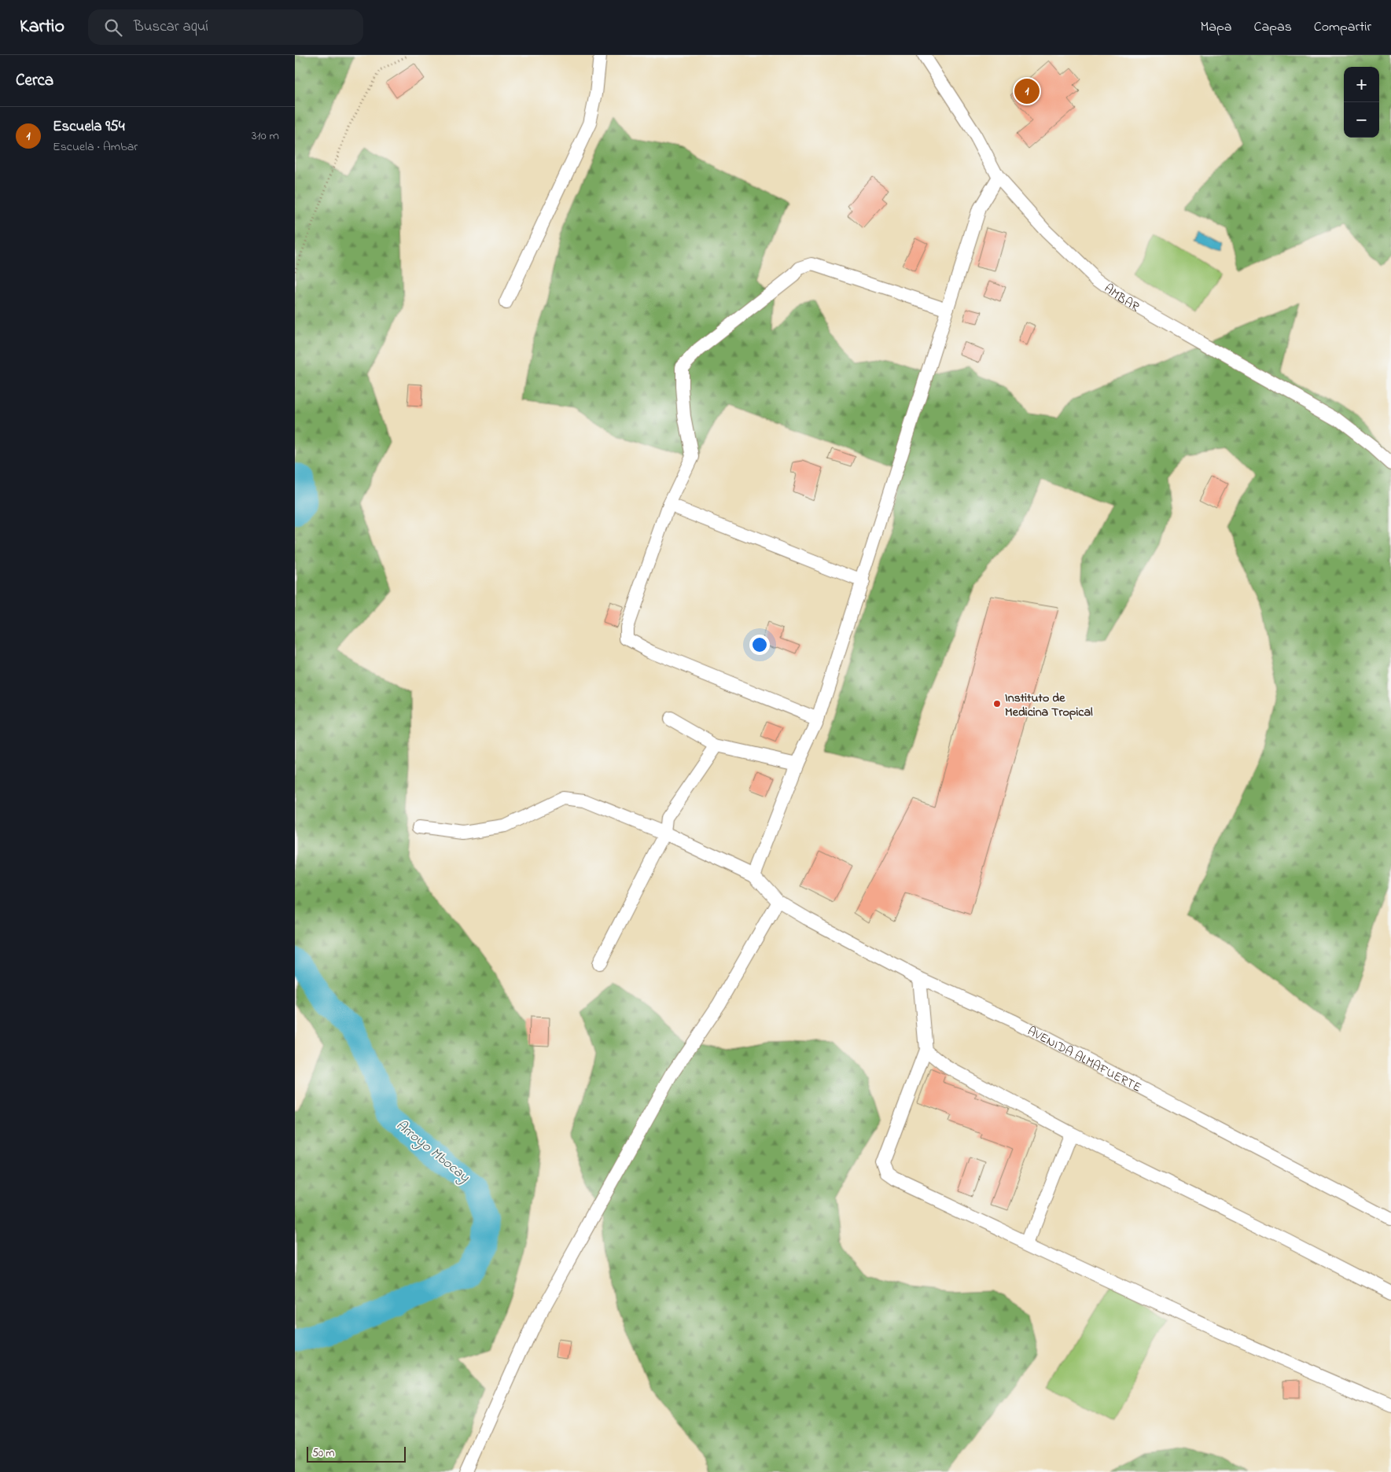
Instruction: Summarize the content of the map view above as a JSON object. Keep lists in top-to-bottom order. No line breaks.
{"streets":{"street":["AMBAR","AVENIDA ALMAFUERTE"]},"water":["Arroyo Mbocay"],"places":["Instituto de Medicina Tropical"],"scale_bar":"50 m","page":{"header":"Kartio","search":"Buscar aquí","nav":["Mapa","Capas","Compartir"],"heading":"Cerca","map_buttons":["+","−"],"pins":"1","list":[{"mark":"1","name":"Escuela 954","note":"Escuela · Ambar","value":"310 m"}],"scale":"50 m"}}
